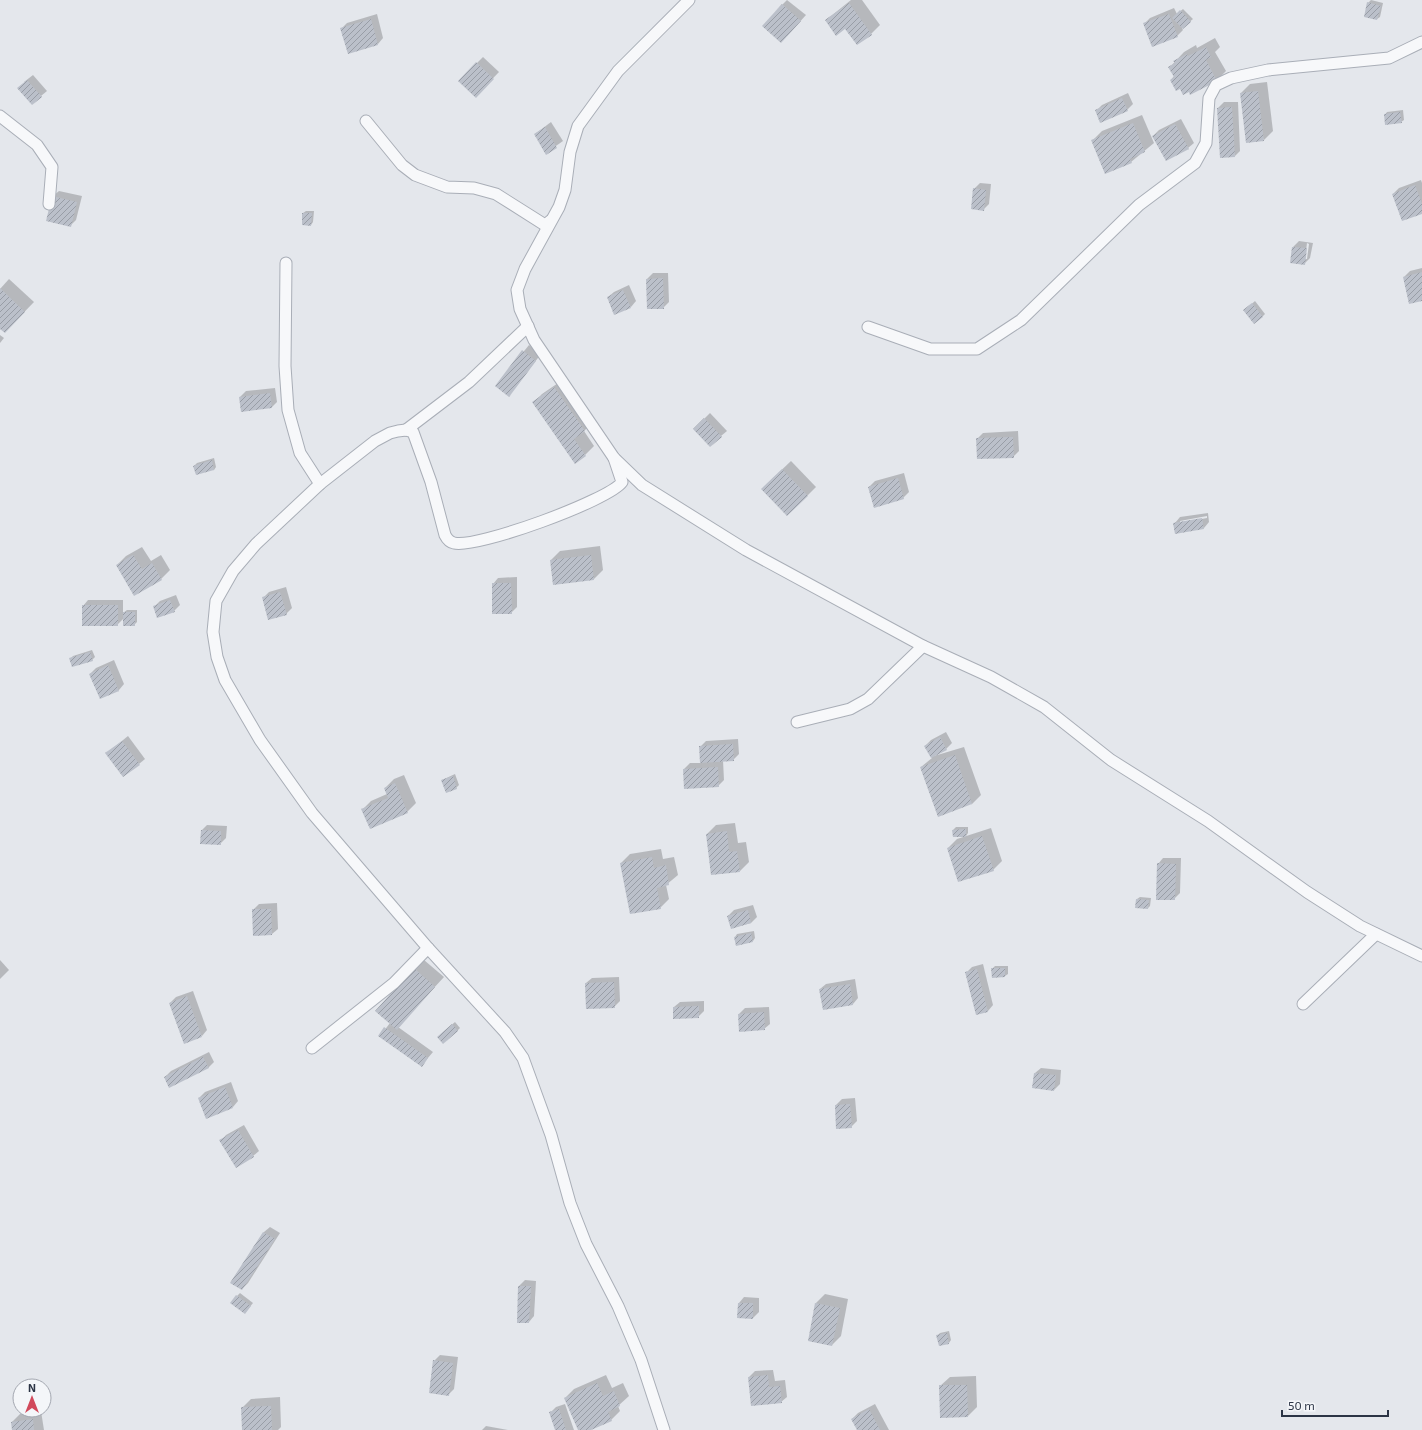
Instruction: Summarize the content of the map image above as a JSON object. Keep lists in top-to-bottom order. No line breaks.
{"scale_bar":"50 m","north":"top"}
